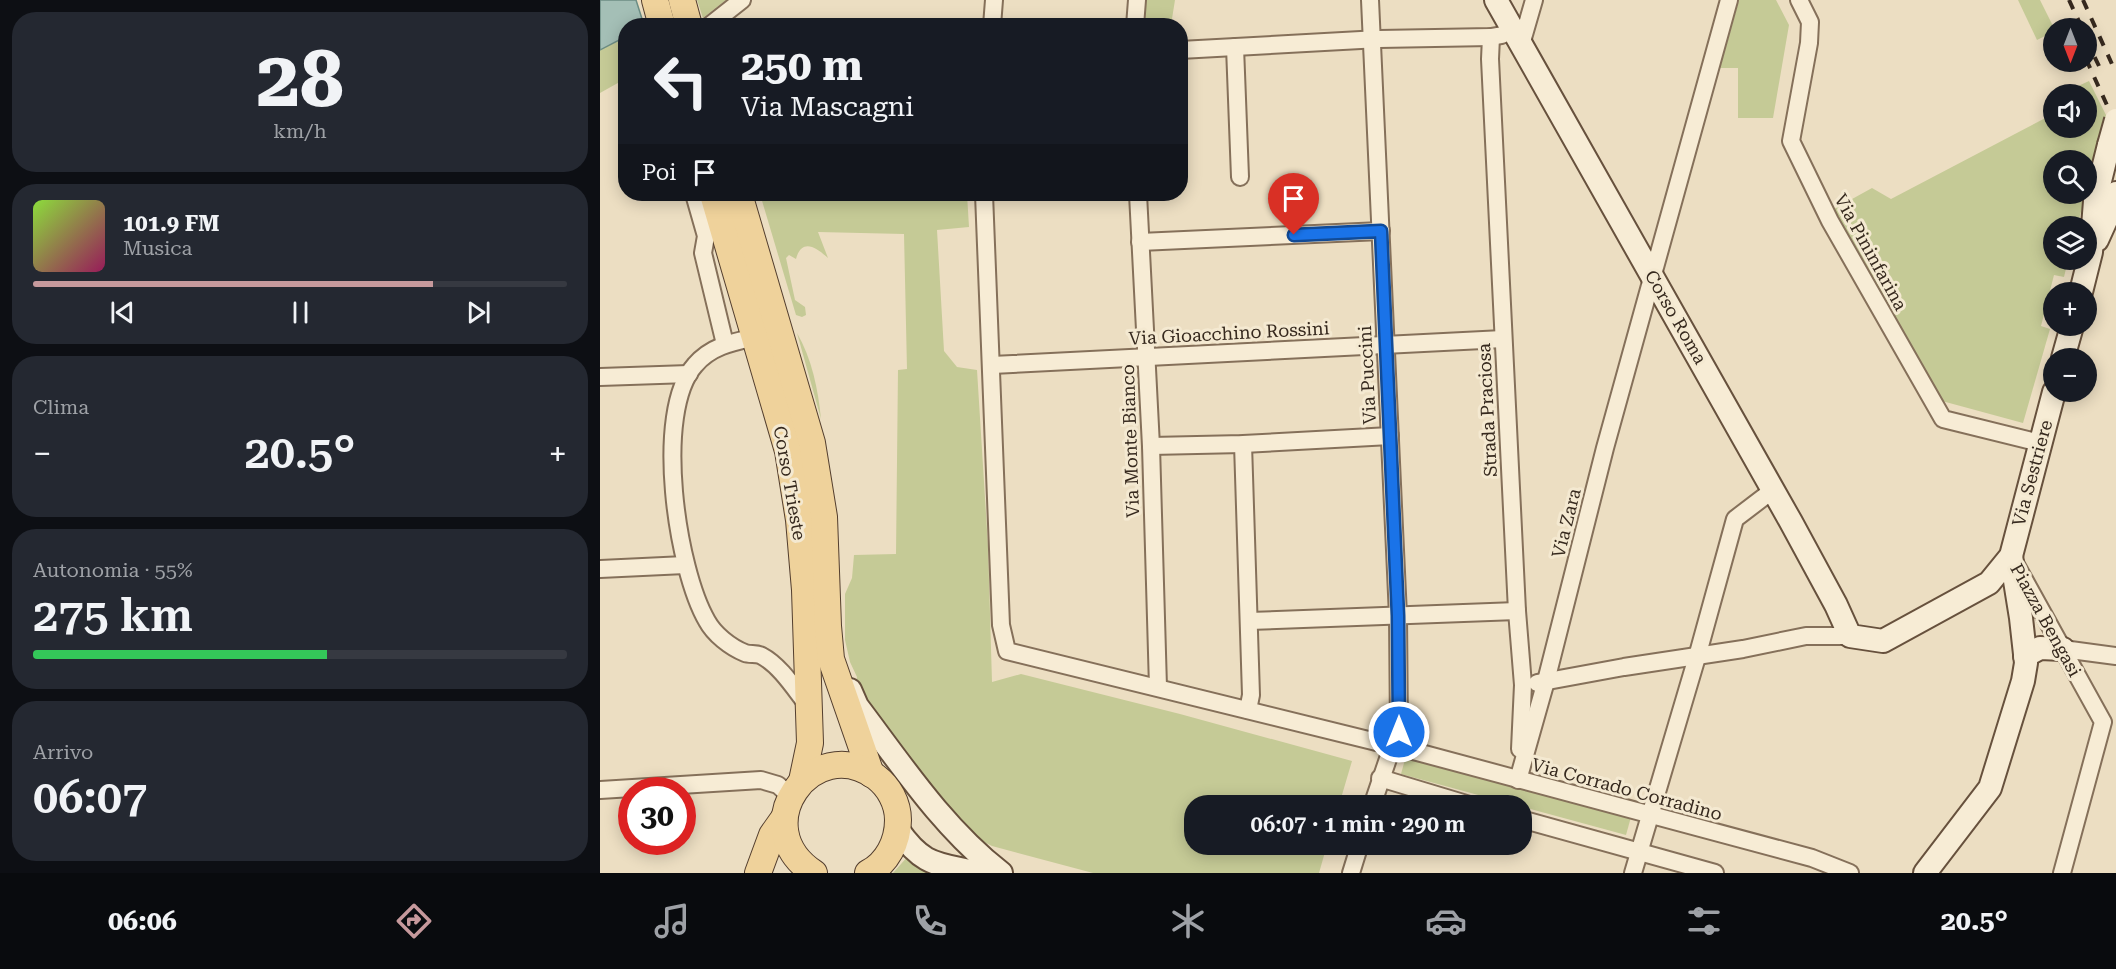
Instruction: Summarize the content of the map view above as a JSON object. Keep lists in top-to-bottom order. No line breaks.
{"streets":{"main road":["Corso Roma","Via Sestriere","Corso Trieste","Piazza Bengasi"],"street":["Via Pininfarina","Via Gioacchino Rossini","Via Puccini","Strada Praciosa","Via Monte Bianco","Via Zara","Via Corrado Corradino"]},"crossings":[["Via Pininfarina","Via Sestriere"],["Corso Roma","Via Zara"],["Corso Roma","Piazza Bengasi"],["Via Gioacchino Rossini","Via Puccini"],["Via Gioacchino Rossini","Strada Praciosa"],["Via Gioacchino Rossini","Via Monte Bianco"],["Via Gioacchino Rossini","Via Corrado Corradino"],["Via Puccini","Via Corrado Corradino"],["Strada Praciosa","Via Zara"],["Strada Praciosa","Via Corrado Corradino"],["Via Monte Bianco","Via Corrado Corradino"],["Via Sestriere","Piazza Bengasi"],["Via Zara","Via Corrado Corradino"]],"north":"bottom","page":{"tile":[["28","km/h"],"Clima",["Autonomia · 55%","275 km"],["Arrivo","06:07"]],"map_buttons":["+","−"],"turn":["250 m","Via Mascagni"],"then":"Poi","song":["101.9 FM","Musica"],"heat":["−","20.5°","+"],"limit":"30","trip":"06:07 · 1 min · 290 m","tabs":["06:06","20.5°"]}}
